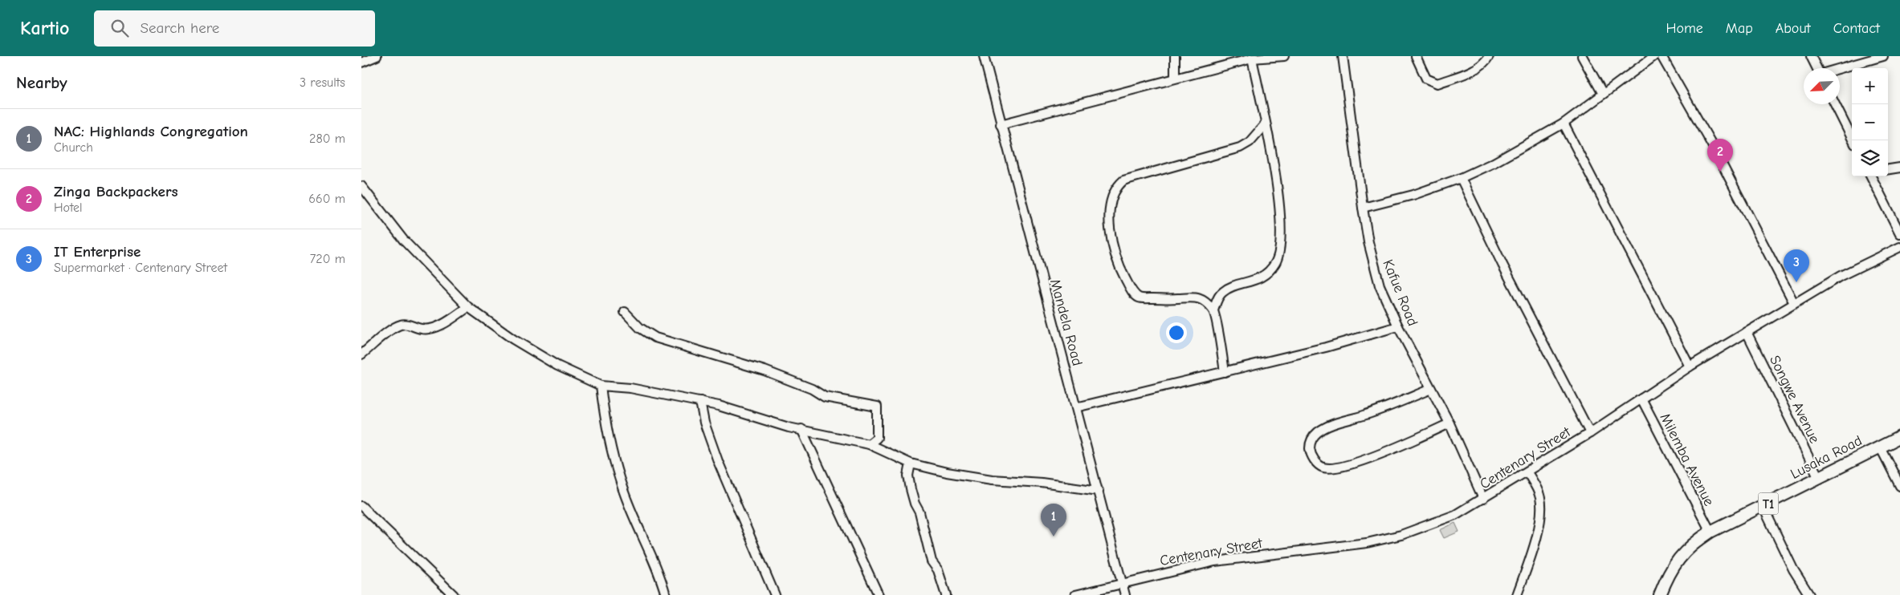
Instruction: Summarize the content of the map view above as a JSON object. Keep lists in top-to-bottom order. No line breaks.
{"streets":{"highway":["Lusaka Road","T1"],"street":["Kafue Road","Mandela Road","Songwe Avenue","Centenary Street","Milemba Avenue"]},"crossings":[["Kafue Road","Centenary Street"],["Mandela Road","Centenary Street"],["Songwe Avenue","Lusaka Road"],["Songwe Avenue","Centenary Street"],["Lusaka Road","Milemba Avenue"],["Centenary Street","Milemba Avenue"]],"north":"bottom left","page":{"header":"Kartio","search":"Search here","nav":["Home","Map","About","Contact"],"heading":["Nearby","3 results"],"map_buttons":["+","−"],"list":[{"mark":"1","name":"NAC: Highlands Congregation","note":"Church","value":"280 m"},{"mark":"2","name":"Zinga Backpackers","note":"Hotel","value":"660 m"},{"mark":"3","name":"IT Enterprise","note":"Supermarket · Centenary Street","value":"720 m"}],"pins":["2","3","1"]}}
